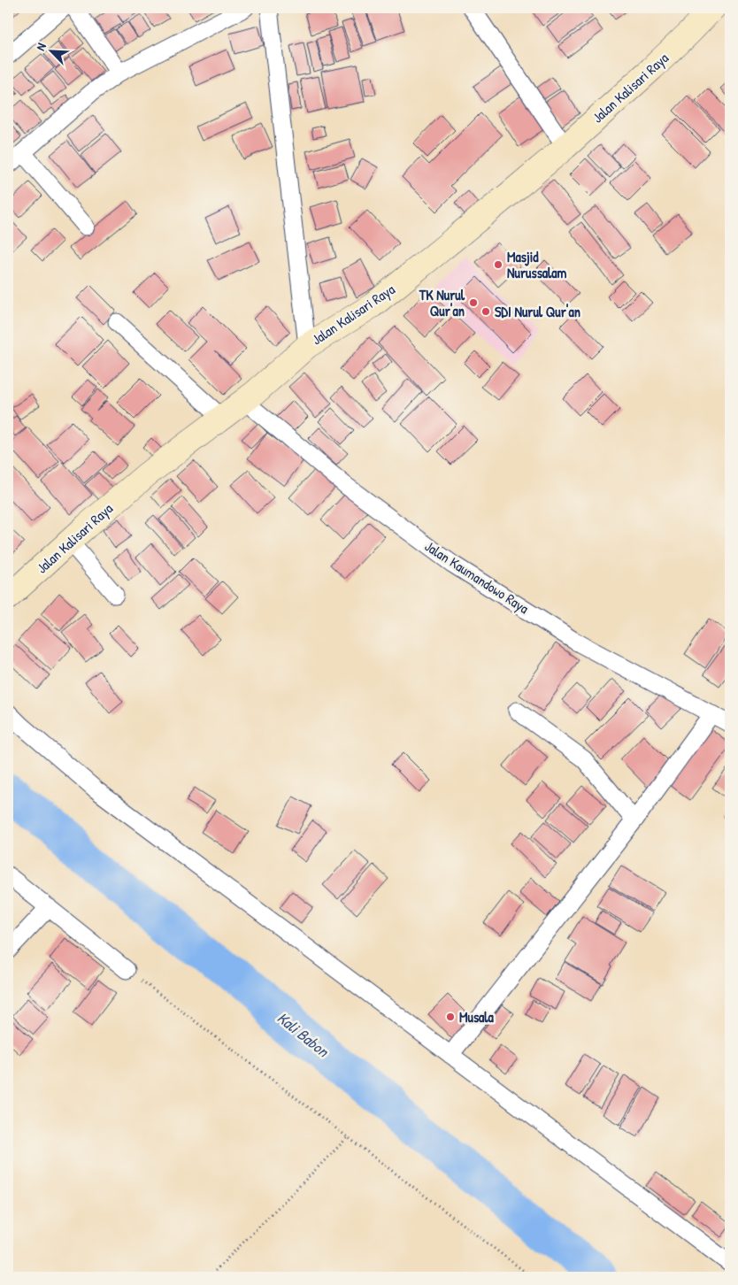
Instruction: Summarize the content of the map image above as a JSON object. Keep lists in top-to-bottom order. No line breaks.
{"streets":{"street":["Jalan Kalisari Raya","Jalan Kaumandowo Raya"]},"crossings":[["Jalan Kalisari Raya","Jalan Kaumandowo Raya"]],"water":["Kali Babon"],"places":["Masjid Nurussalam","TK Nurul Qur'an","SDI Nurul Qur'an","Musala"],"north":"top left"}
